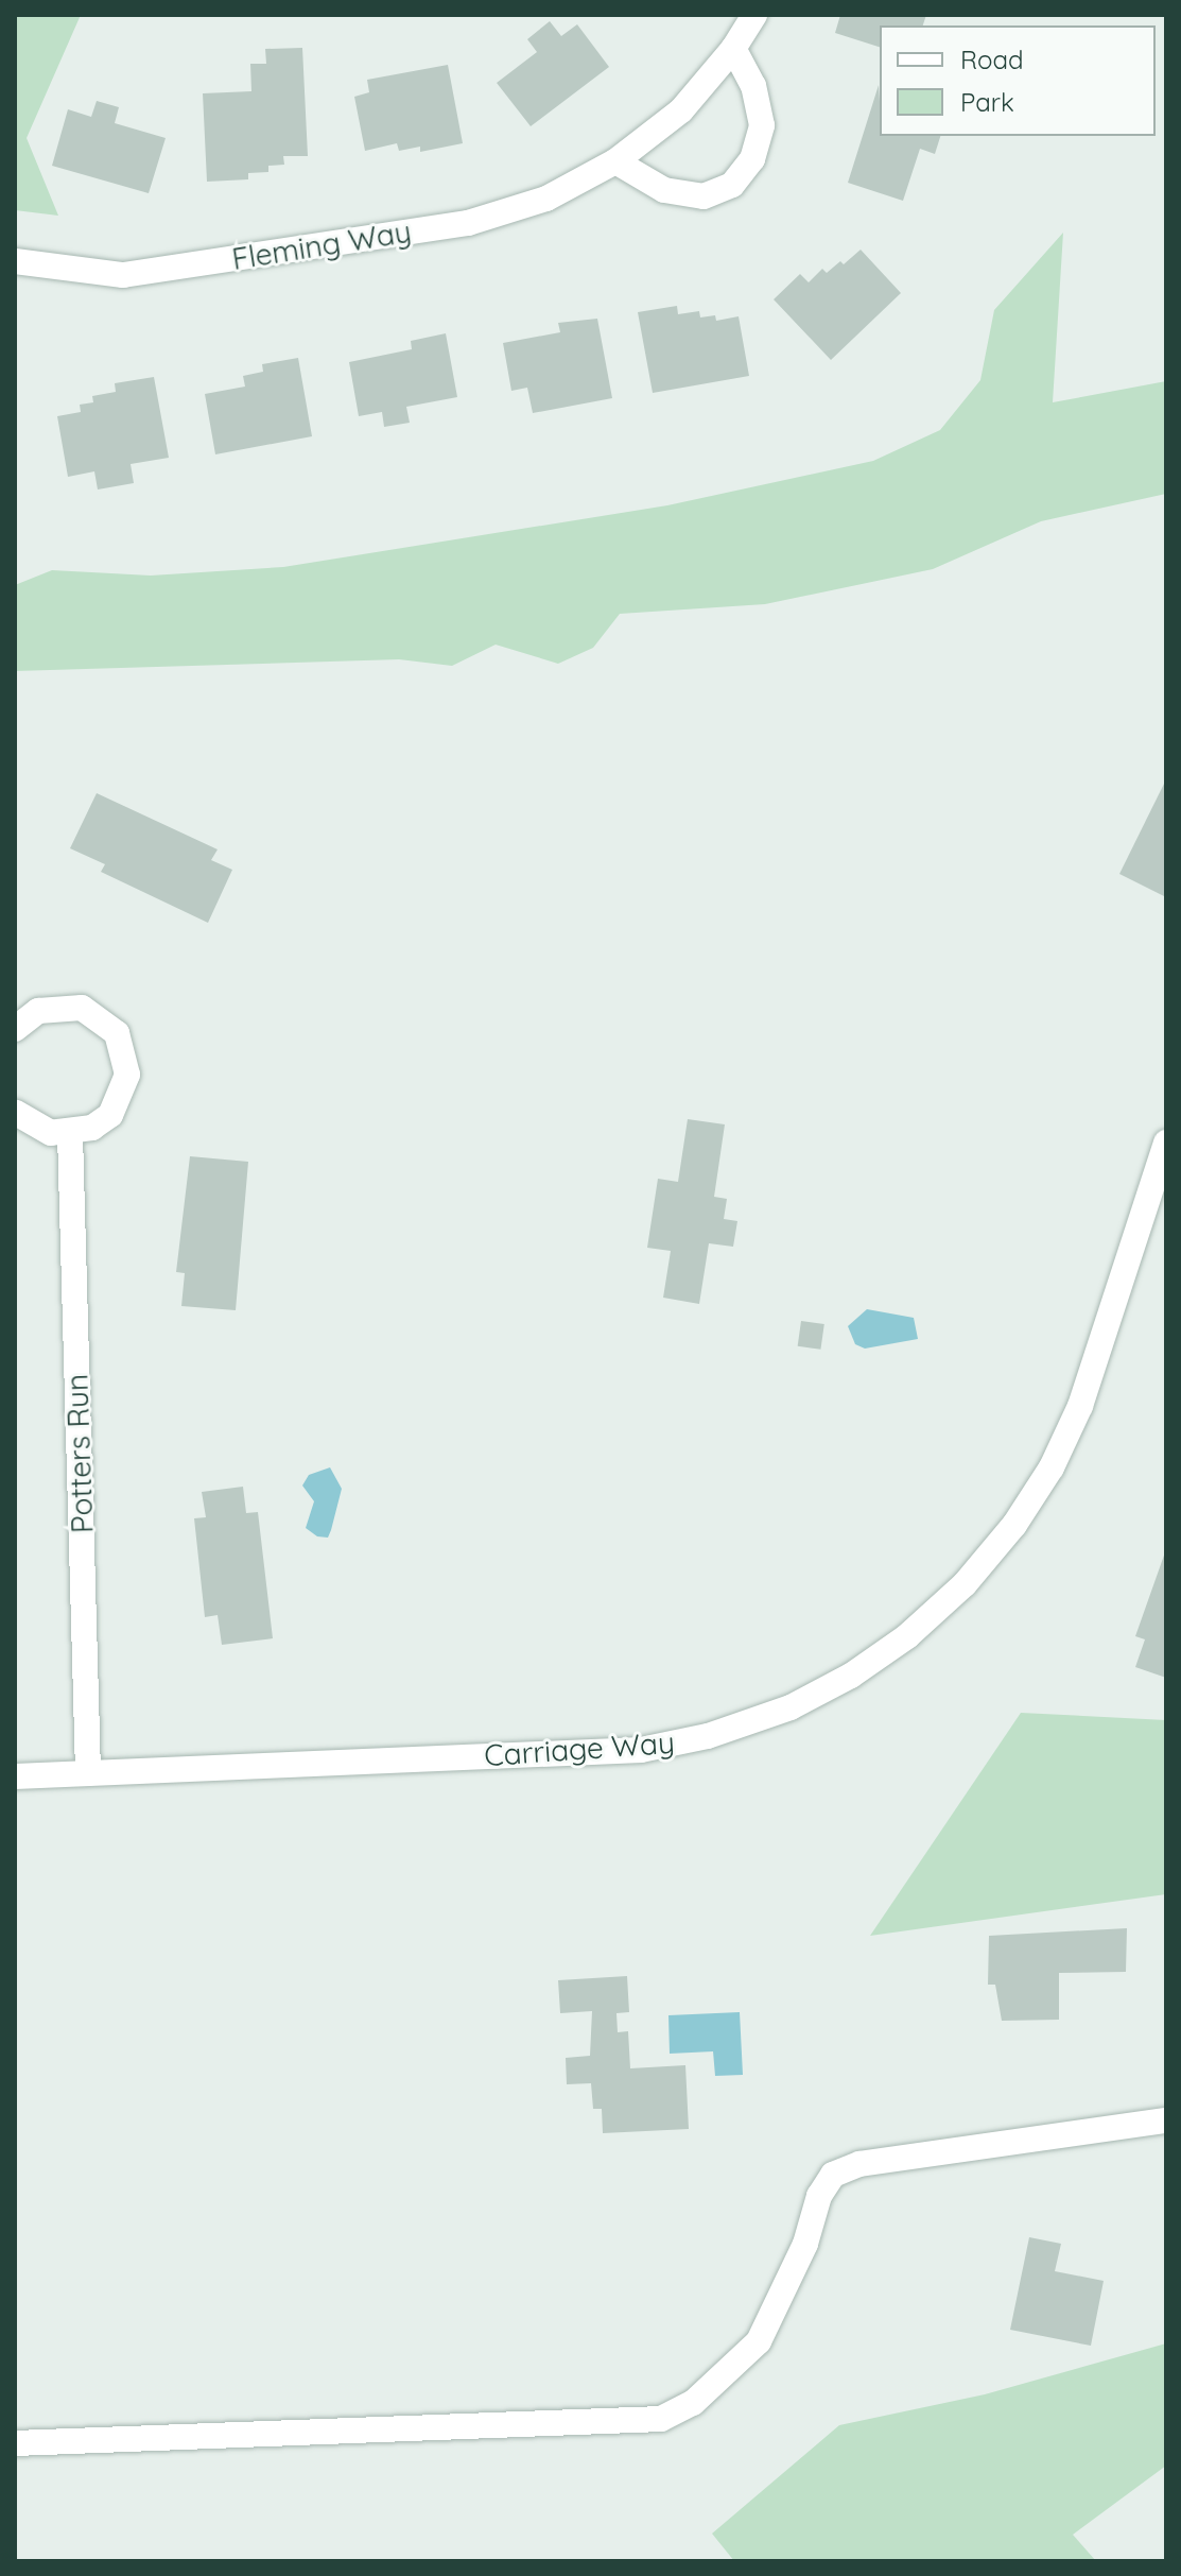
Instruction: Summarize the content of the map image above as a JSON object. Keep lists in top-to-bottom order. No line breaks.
{"streets":{"street":["Fleming Way","Potters Run","Carriage Way"]},"crossings":[["Potters Run","Carriage Way"]],"legend":["Road","Park"]}
